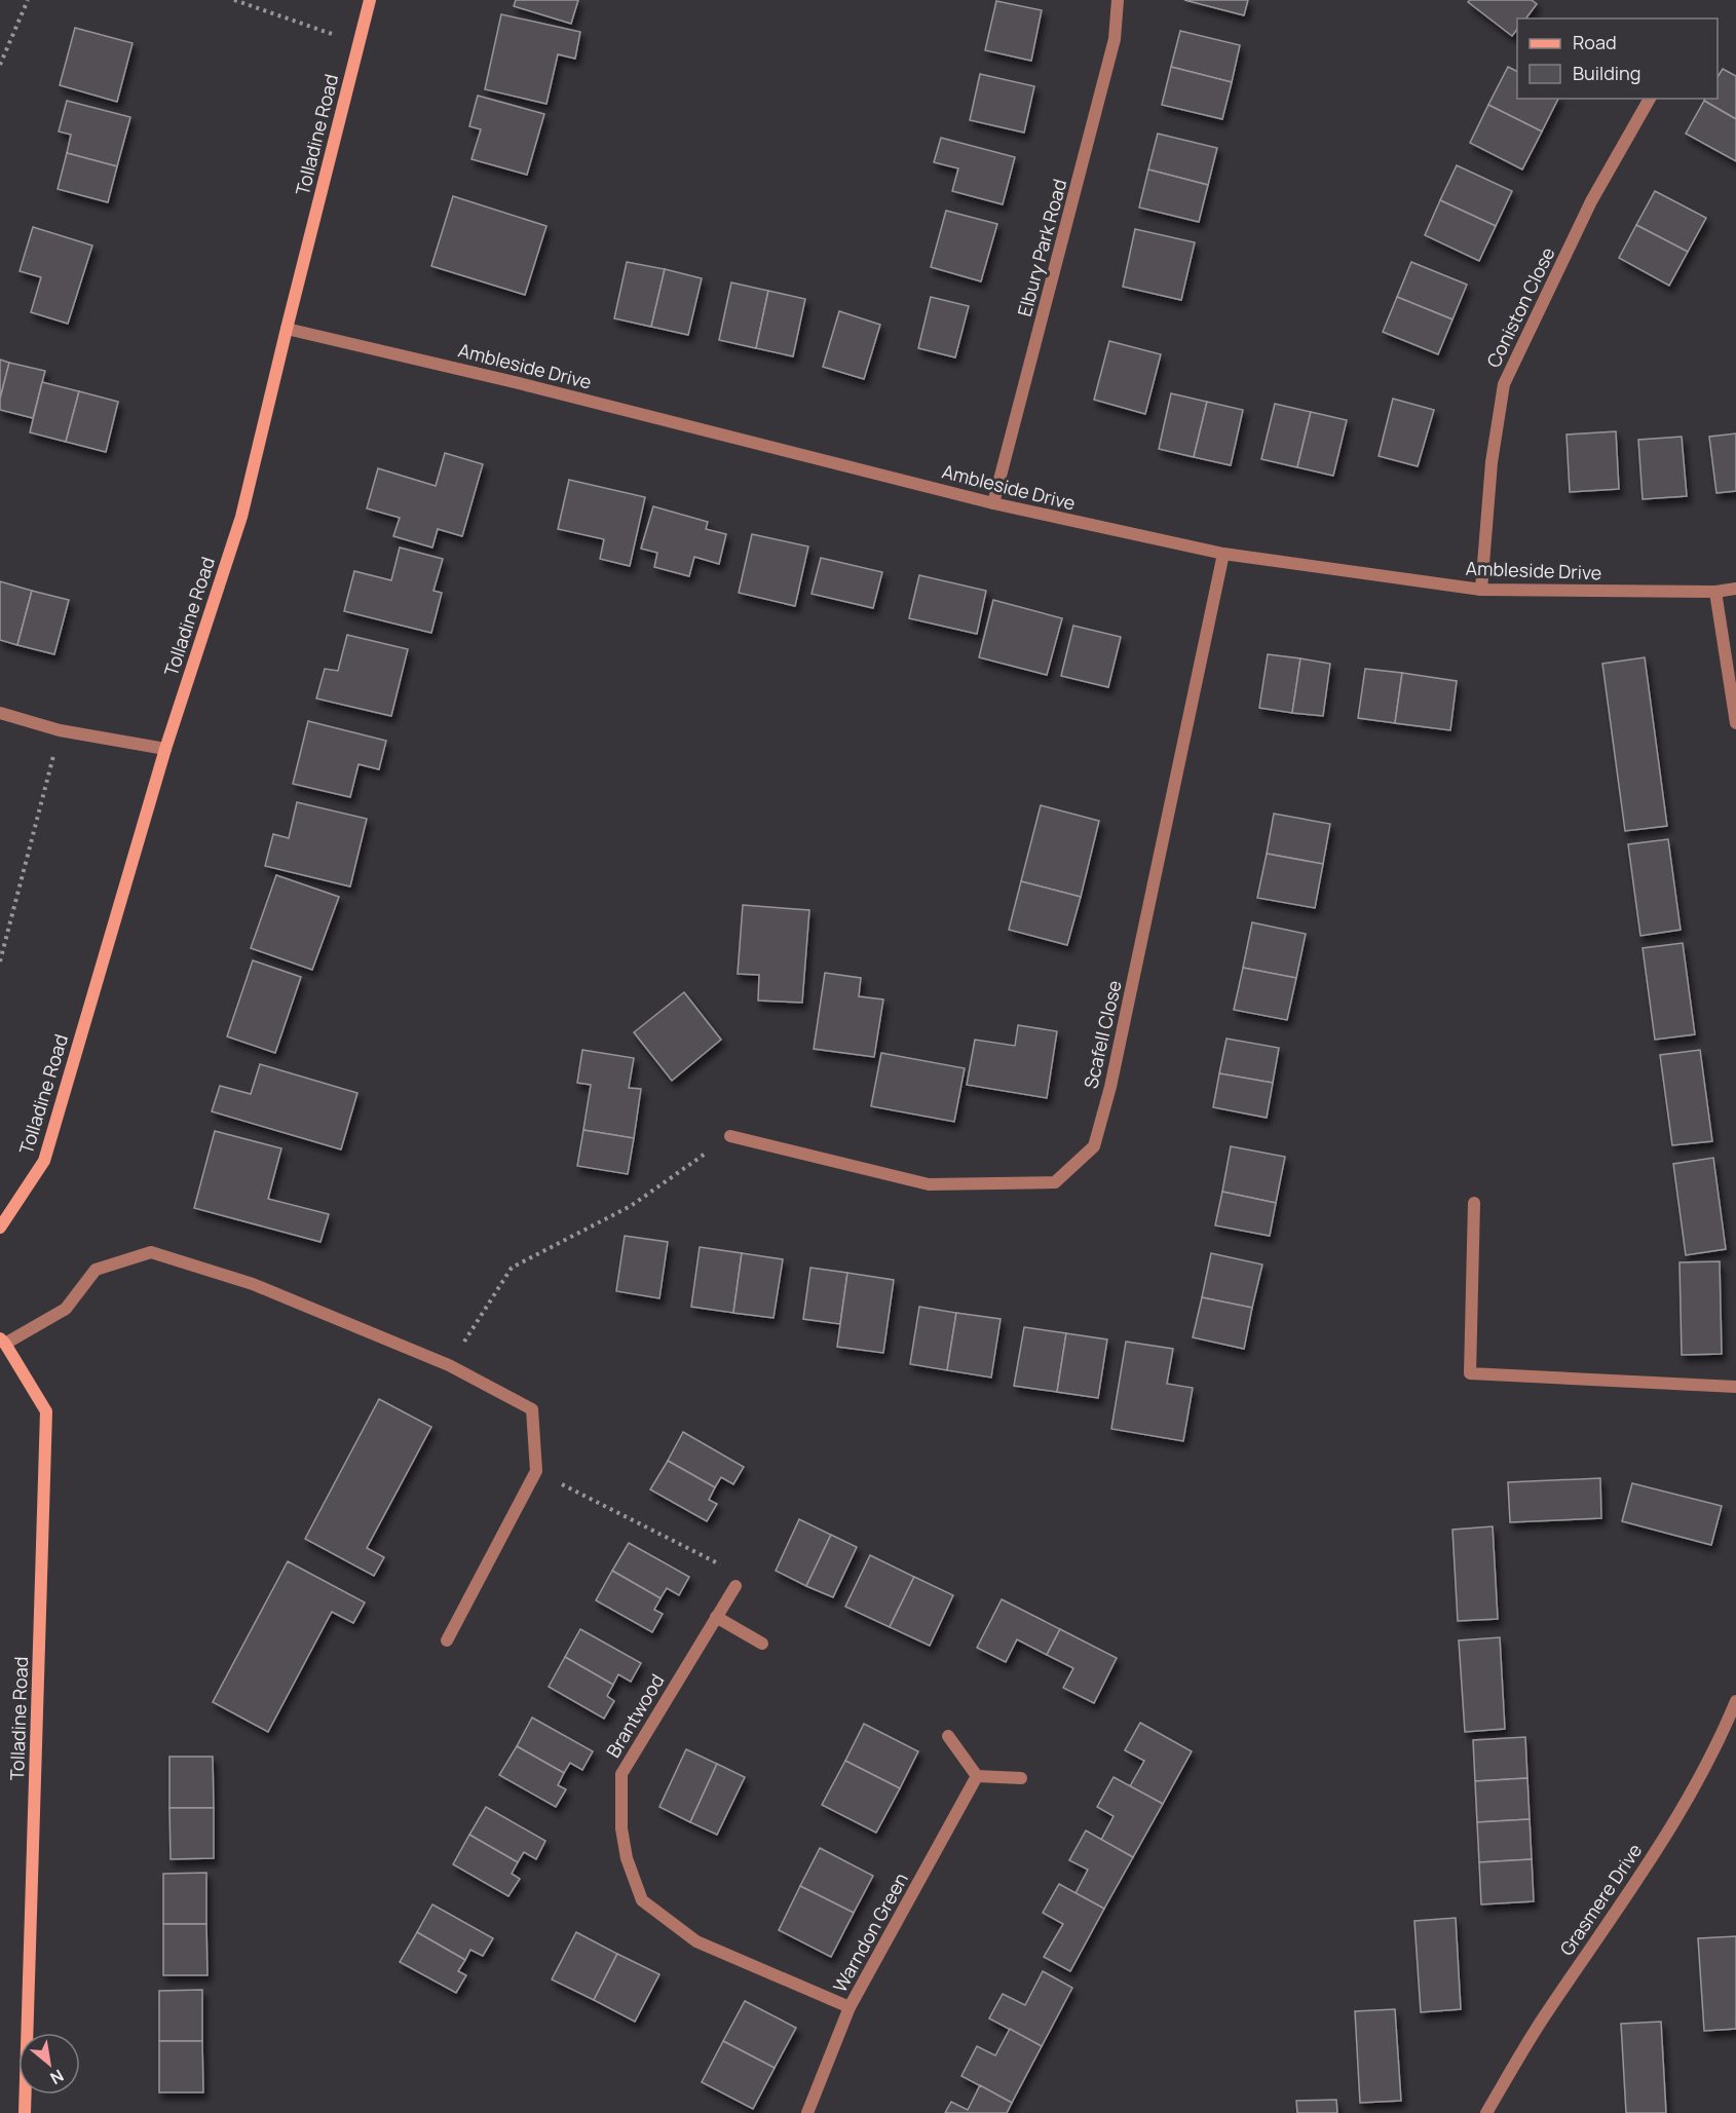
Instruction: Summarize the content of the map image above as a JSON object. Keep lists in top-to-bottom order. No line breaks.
{"streets":{"main road":["Tolladine Road"],"street":["Elbury Park Road","Coniston Close","Ambleside Drive","Scafell Close","Brantwood","Grasmere Drive","Warndon Green"]},"crossings":[["Tolladine Road","Ambleside Drive"],["Elbury Park Road","Ambleside Drive"],["Coniston Close","Ambleside Drive"],["Ambleside Drive","Scafell Close"],["Brantwood","Warndon Green"]],"legend":["Road","Building"],"north":"bottom right"}
